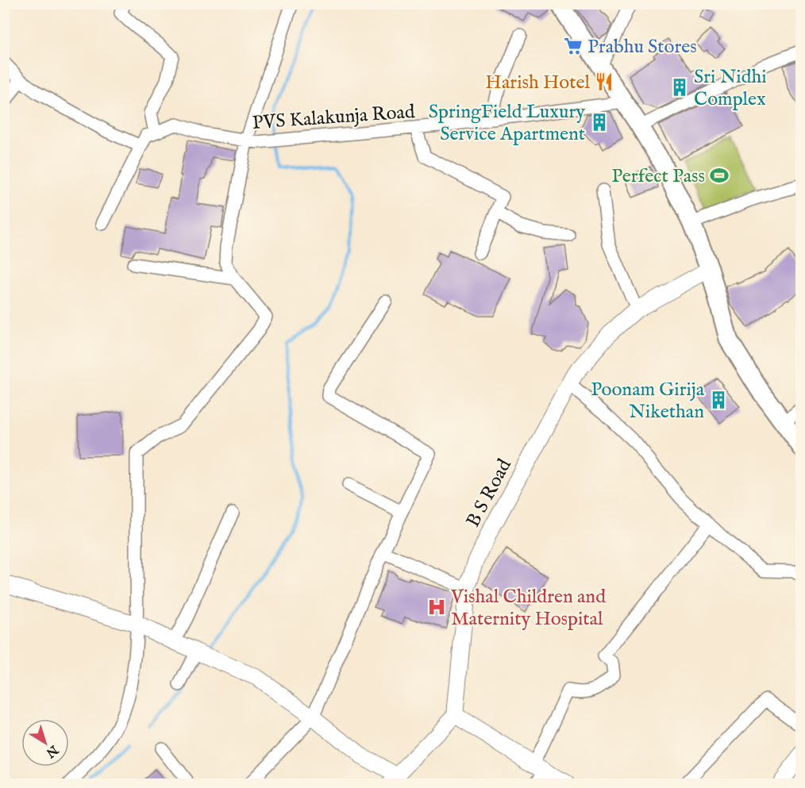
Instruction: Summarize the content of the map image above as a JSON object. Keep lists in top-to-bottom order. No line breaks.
{"streets":{"street":["PVS Kalakunja Road","B S Road"]},"places":{"supermarket":["Prabhu Stores"],"restaurant":["Harish Hotel"],"building":["Sri Nidhi Complex","SpringField Luxury Service Apartment","Poonam Girija Nikethan"],"sports":["Perfect Pass"],"hospital":["Vishal Children and Maternity Hospital"]},"north":"bottom right"}
